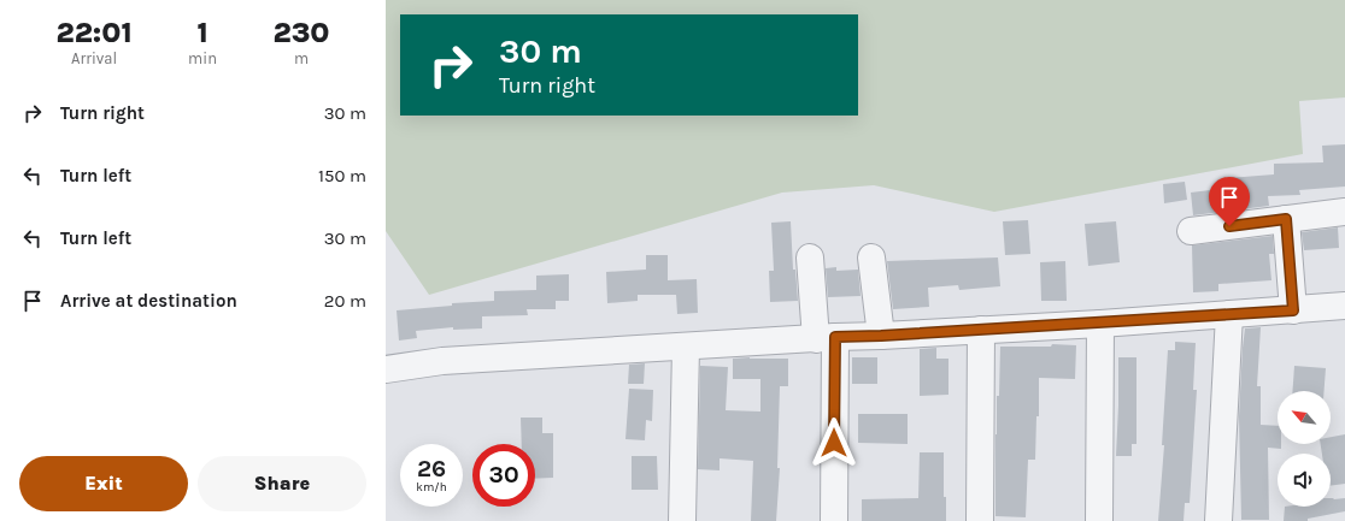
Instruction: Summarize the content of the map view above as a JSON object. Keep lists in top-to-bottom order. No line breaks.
{"north":"top left","page":{"eta":["22:01","Arrival","1","min","230","m"],"turn":["30 m","Turn right"],"list":[{"name":"Turn right","value":"30 m"},{"name":"Turn left","value":"150 m"},{"name":"Turn left","value":"30 m"},{"name":"Arrive at destination","value":"20 m"}],"speed":"26 km/h","limit":"30","buttons":["Exit","Share"]}}
